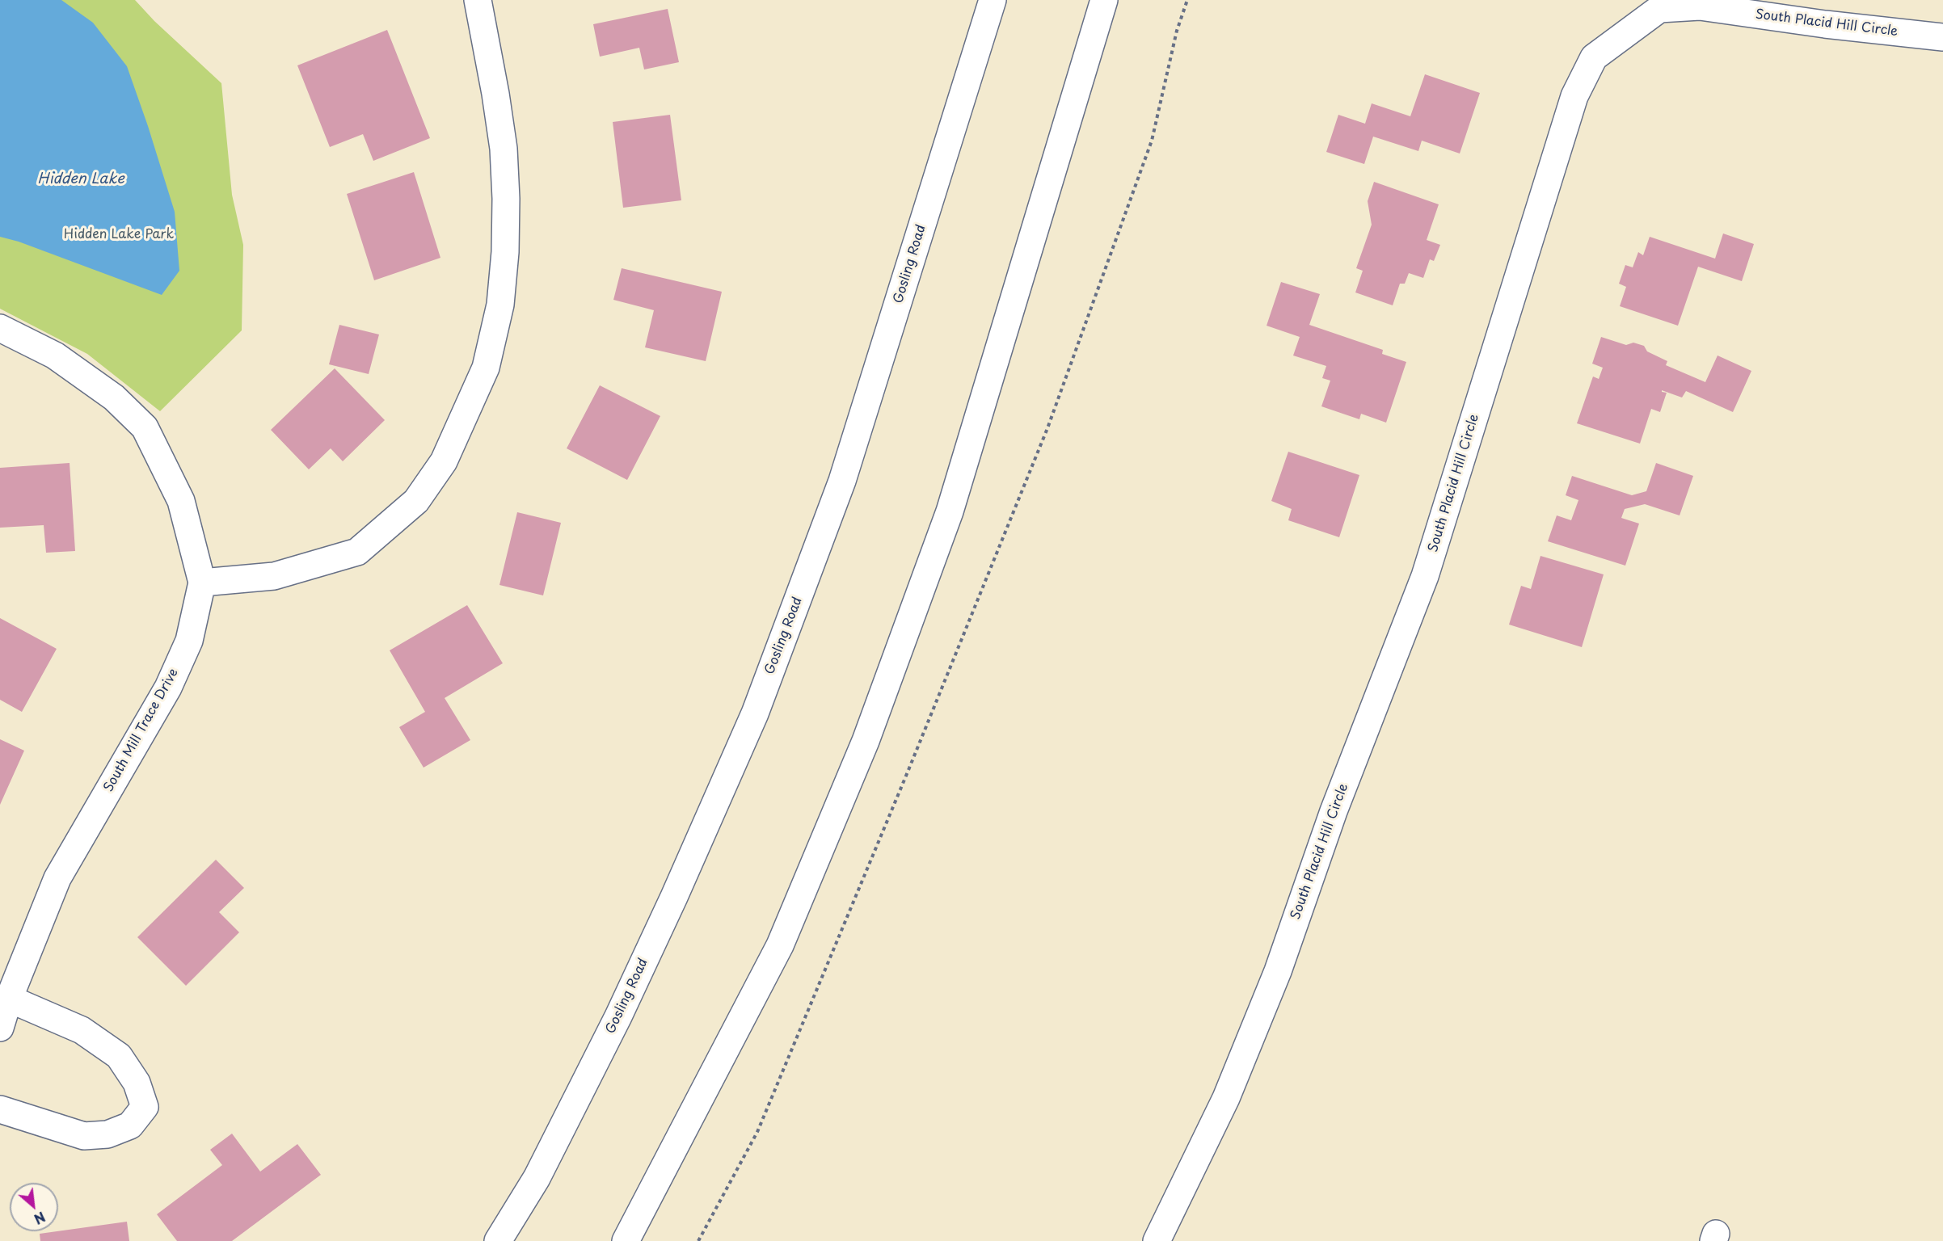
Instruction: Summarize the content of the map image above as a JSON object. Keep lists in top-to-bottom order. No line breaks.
{"streets":{"street":["South Placid Hill Circle","Gosling Road","South Mill Trace Drive"]},"water":["Hidden Lake"],"parks":["Hidden Lake Park"],"north":"bottom right"}
